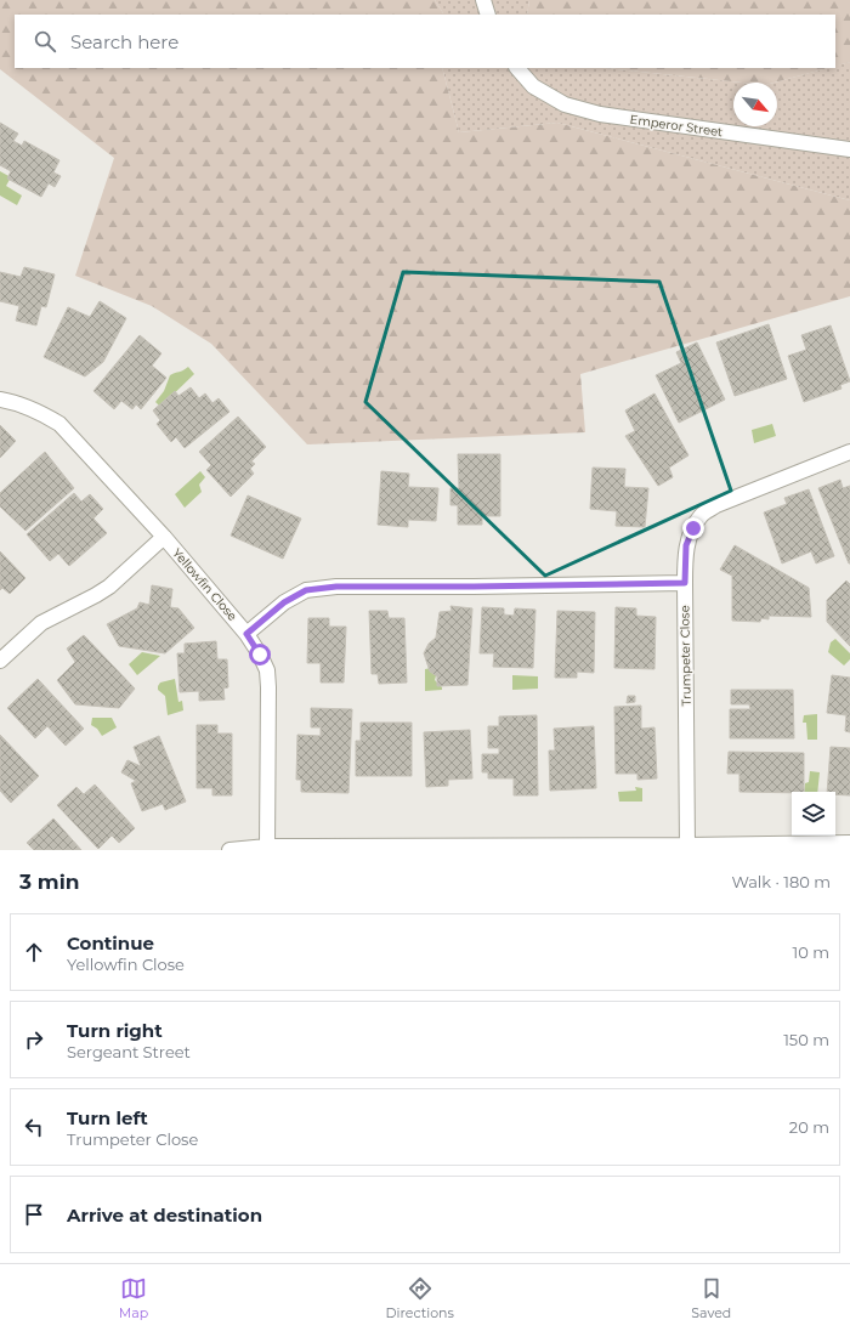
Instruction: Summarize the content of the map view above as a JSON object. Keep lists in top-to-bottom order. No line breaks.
{"streets":{"street":["Emperor Street","Yellowfin Close","Trumpeter Close"]},"north":"bottom right","page":{"search":"Search here","heading":["3 min","Walk · 180 m"],"list":[["Continue","Yellowfin Close","10 m"],["Turn right","Sergeant Street","150 m"],["Turn left","Trumpeter Close","20 m"],"Arrive at destination"],"nav":["Map","Directions","Saved"]}}
